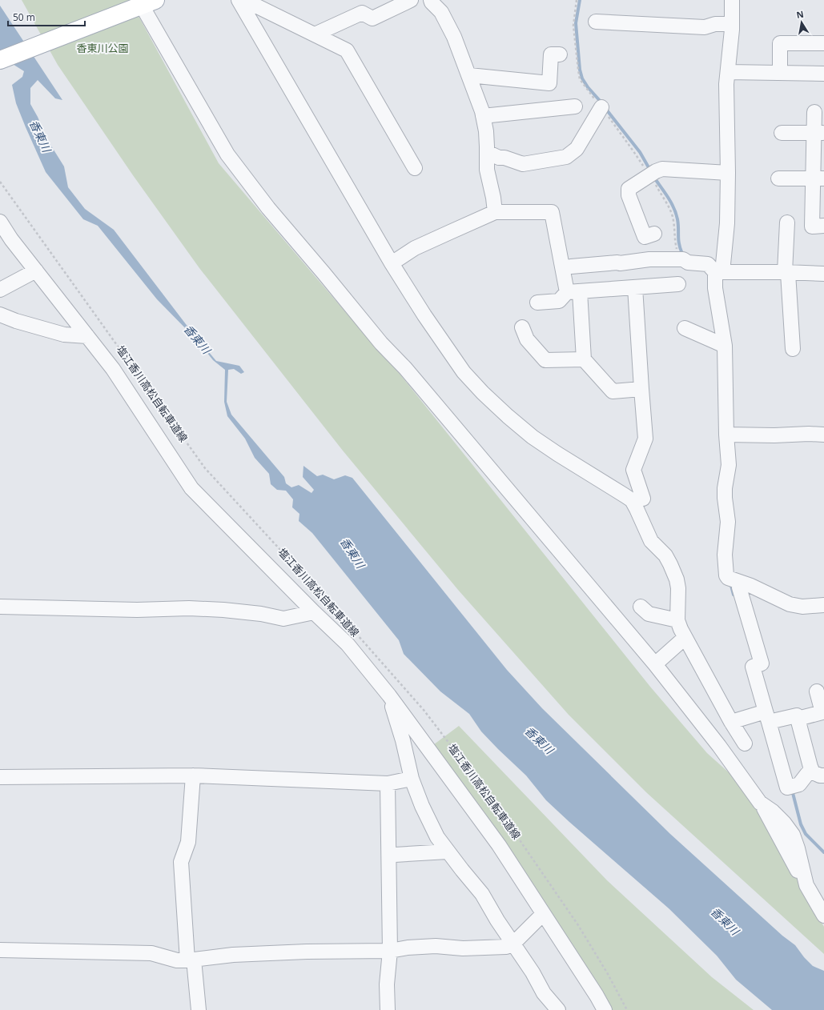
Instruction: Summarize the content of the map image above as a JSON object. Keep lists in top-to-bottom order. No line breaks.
{"streets":{"path":["塩江香川高松自転車道線"]},"water":["香東川"],"parks":["香東川公園"],"scale_bar":"50 m","north":"top"}
